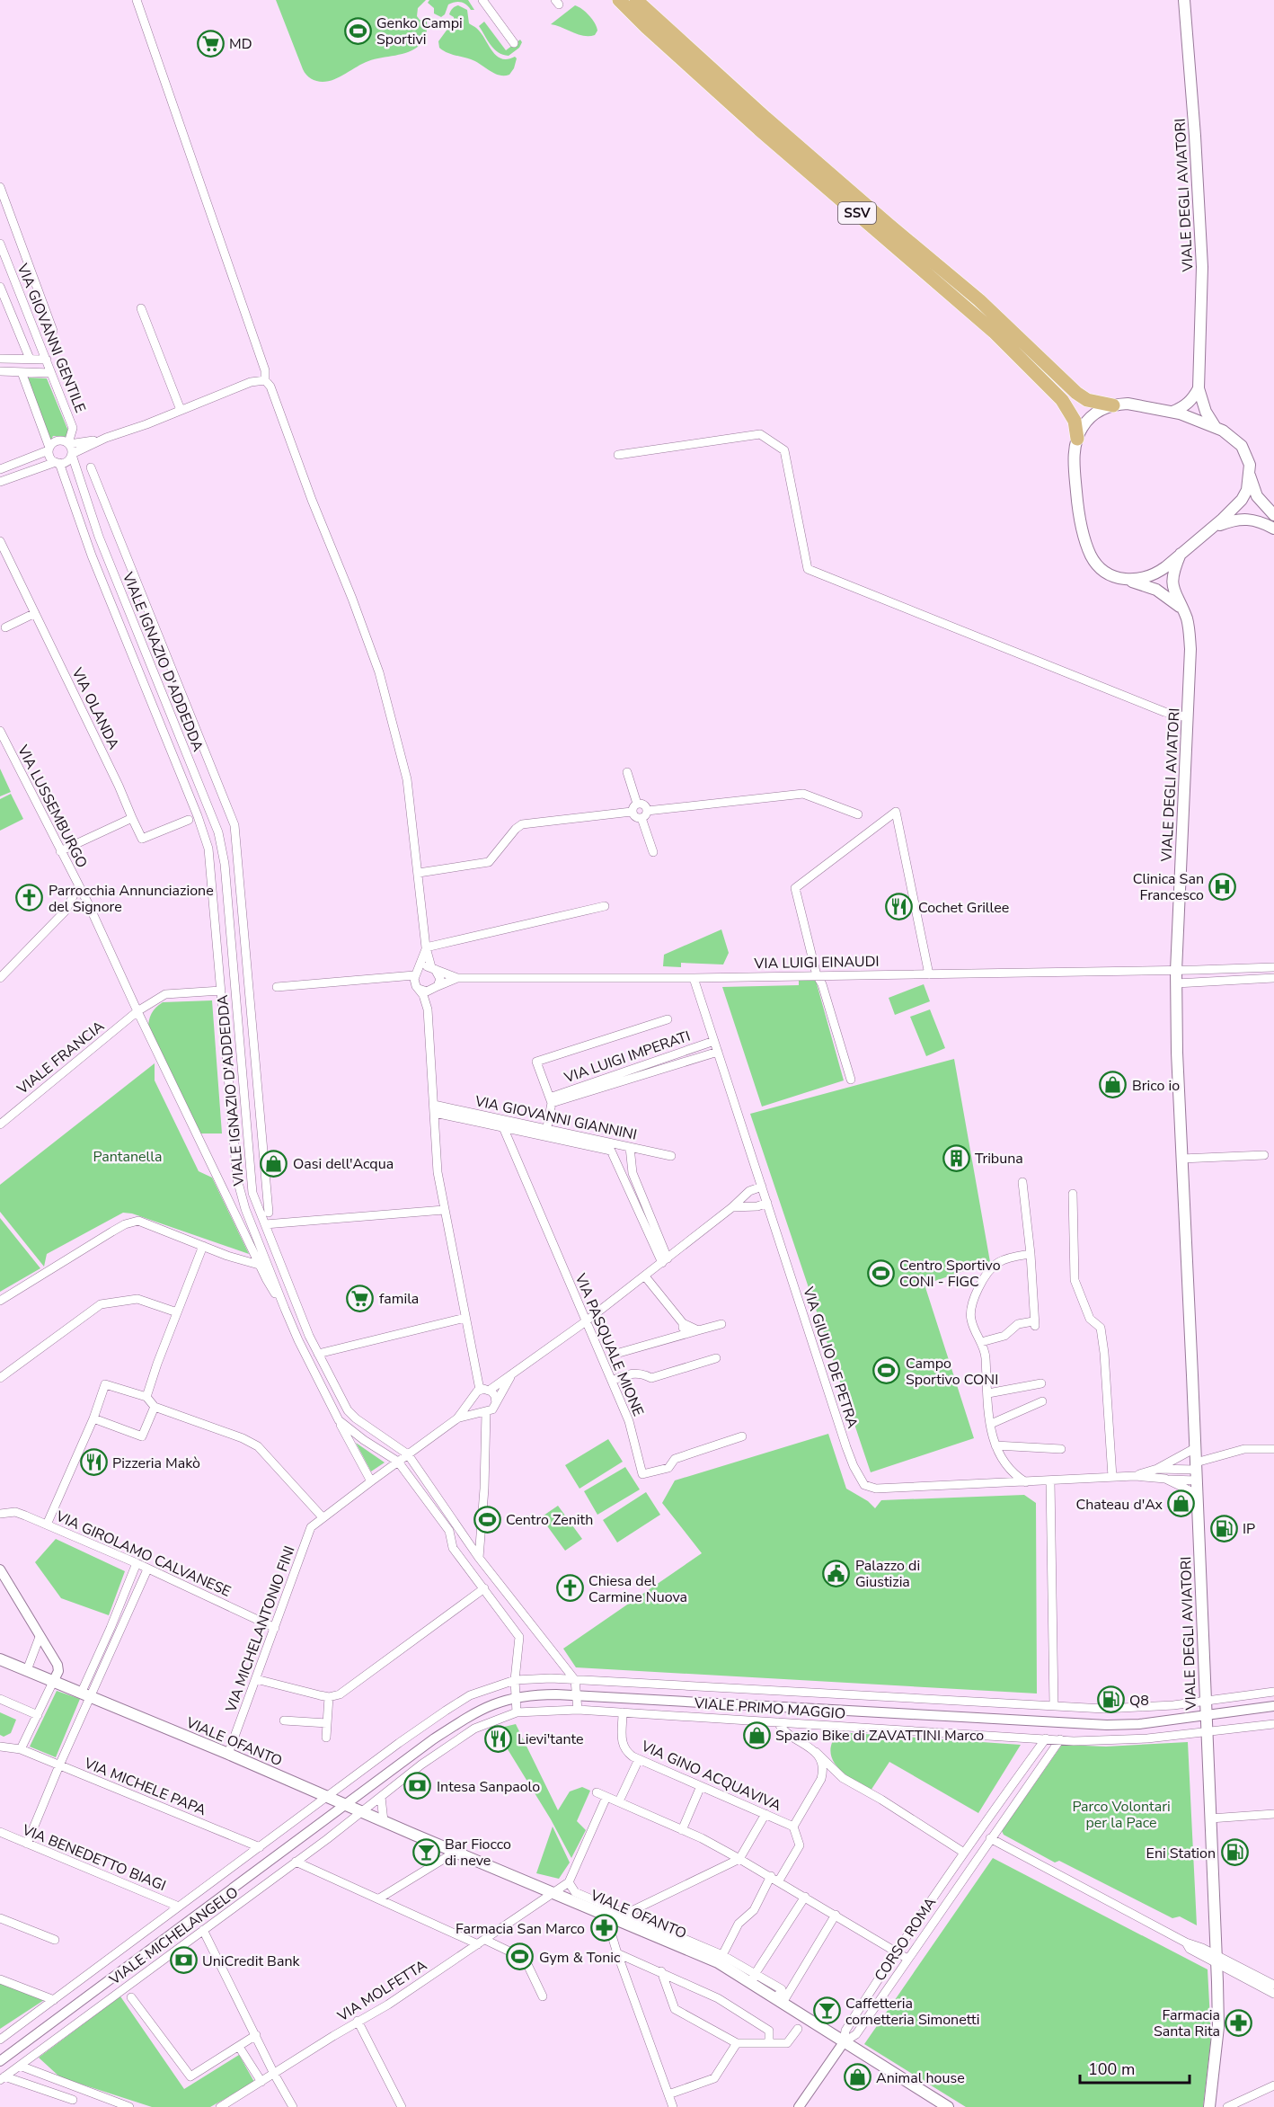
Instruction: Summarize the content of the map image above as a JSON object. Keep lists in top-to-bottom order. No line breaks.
{"streets":{"highway":["SSV"],"main road":["VIALE DEGLI AVIATORI","VIALE OFANTO"],"street":["VIA GIOVANNI GENTILE","VIALE IGNAZIO D'ADDEDDA","VIA OLANDA","VIA LUSSEMBURGO","VIA LUIGI EINAUDI","VIA LUIGI IMPERATI","VIALE FRANCIA","VIA GIOVANNI GIANNINI","VIA PASQUALE MIONE","VIA GIULIO DE PETRA","VIA GIROLAMO CALVANESE","VIA MICHELANTONIO FINI","VIALE PRIMO MAGGIO","VIA GINO ACQUAVIVA","VIA MICHELE PAPA","VIA BENEDETTO BIAGI","VIALE MICHELANGELO","CORSO ROMA","VIA MOLFETTA"]},"crossings":[["VIALE DEGLI AVIATORI","SSV"],["VIALE DEGLI AVIATORI","VIA LUIGI EINAUDI"],["VIALE DEGLI AVIATORI","VIALE PRIMO MAGGIO"],["VIA GIOVANNI GENTILE","VIALE IGNAZIO D'ADDEDDA"],["VIALE IGNAZIO D'ADDEDDA","VIA LUSSEMBURGO"],["VIALE IGNAZIO D'ADDEDDA","VIALE FRANCIA"],["VIALE IGNAZIO D'ADDEDDA","VIA MICHELANTONIO FINI"],["VIALE IGNAZIO D'ADDEDDA","VIALE PRIMO MAGGIO"],["VIA LUSSEMBURGO","VIALE FRANCIA"],["VIA LUIGI EINAUDI","VIA GIULIO DE PETRA"],["VIA LUIGI IMPERATI","VIA GIULIO DE PETRA"],["VIA GIOVANNI GIANNINI","VIA PASQUALE MIONE"],["VIA GIROLAMO CALVANESE","VIA MICHELANTONIO FINI"],["VIA MICHELANTONIO FINI","VIALE OFANTO"],["VIALE PRIMO MAGGIO","VIALE OFANTO"],["VIALE PRIMO MAGGIO","VIA GINO ACQUAVIVA"],["VIALE PRIMO MAGGIO","VIALE MICHELANGELO"],["VIALE PRIMO MAGGIO","CORSO ROMA"],["VIALE OFANTO","VIALE MICHELANGELO"],["VIALE OFANTO","CORSO ROMA"],["VIALE OFANTO","VIA MOLFETTA"],["VIA MICHELE PAPA","VIALE MICHELANGELO"],["VIA BENEDETTO BIAGI","VIALE MICHELANGELO"]],"parks":["Pantanella","Parco Volontari per la Pace"],"places":{"sports":["Genko Campi Sportivi","Centro Sportivo CONI - FIGC","Campo Sportivo CONI","Centro Zenith","Gym & Tonic"],"supermarket":["MD","famila"],"hospital":["Clinica San Francesco"],"church":["Parrocchia Annunciazione del Signore","Chiesa del Carmine Nuova"],"restaurant":["Cochet Grillee","Pizzeria Makò","Lievi'tante"],"shop":["Brico io","Oasi dell'Acqua","Chateau d'Ax","Spazio Bike di ZAVATTINI Marco","Animal house"],"building":["Tribuna"],"fuel station":["IP","Q8","Eni Station"],"public building":["Palazzo di Giustizia"],"bank":["Intesa Sanpaolo","UniCredit Bank"],"bar":["Bar Fiocco di neve","Caffetteria cornetteria Simonetti"],"pharmacy":["Farmacia San Marco","Farmacia Santa Rita"]},"scale_bar":"100 m"}
